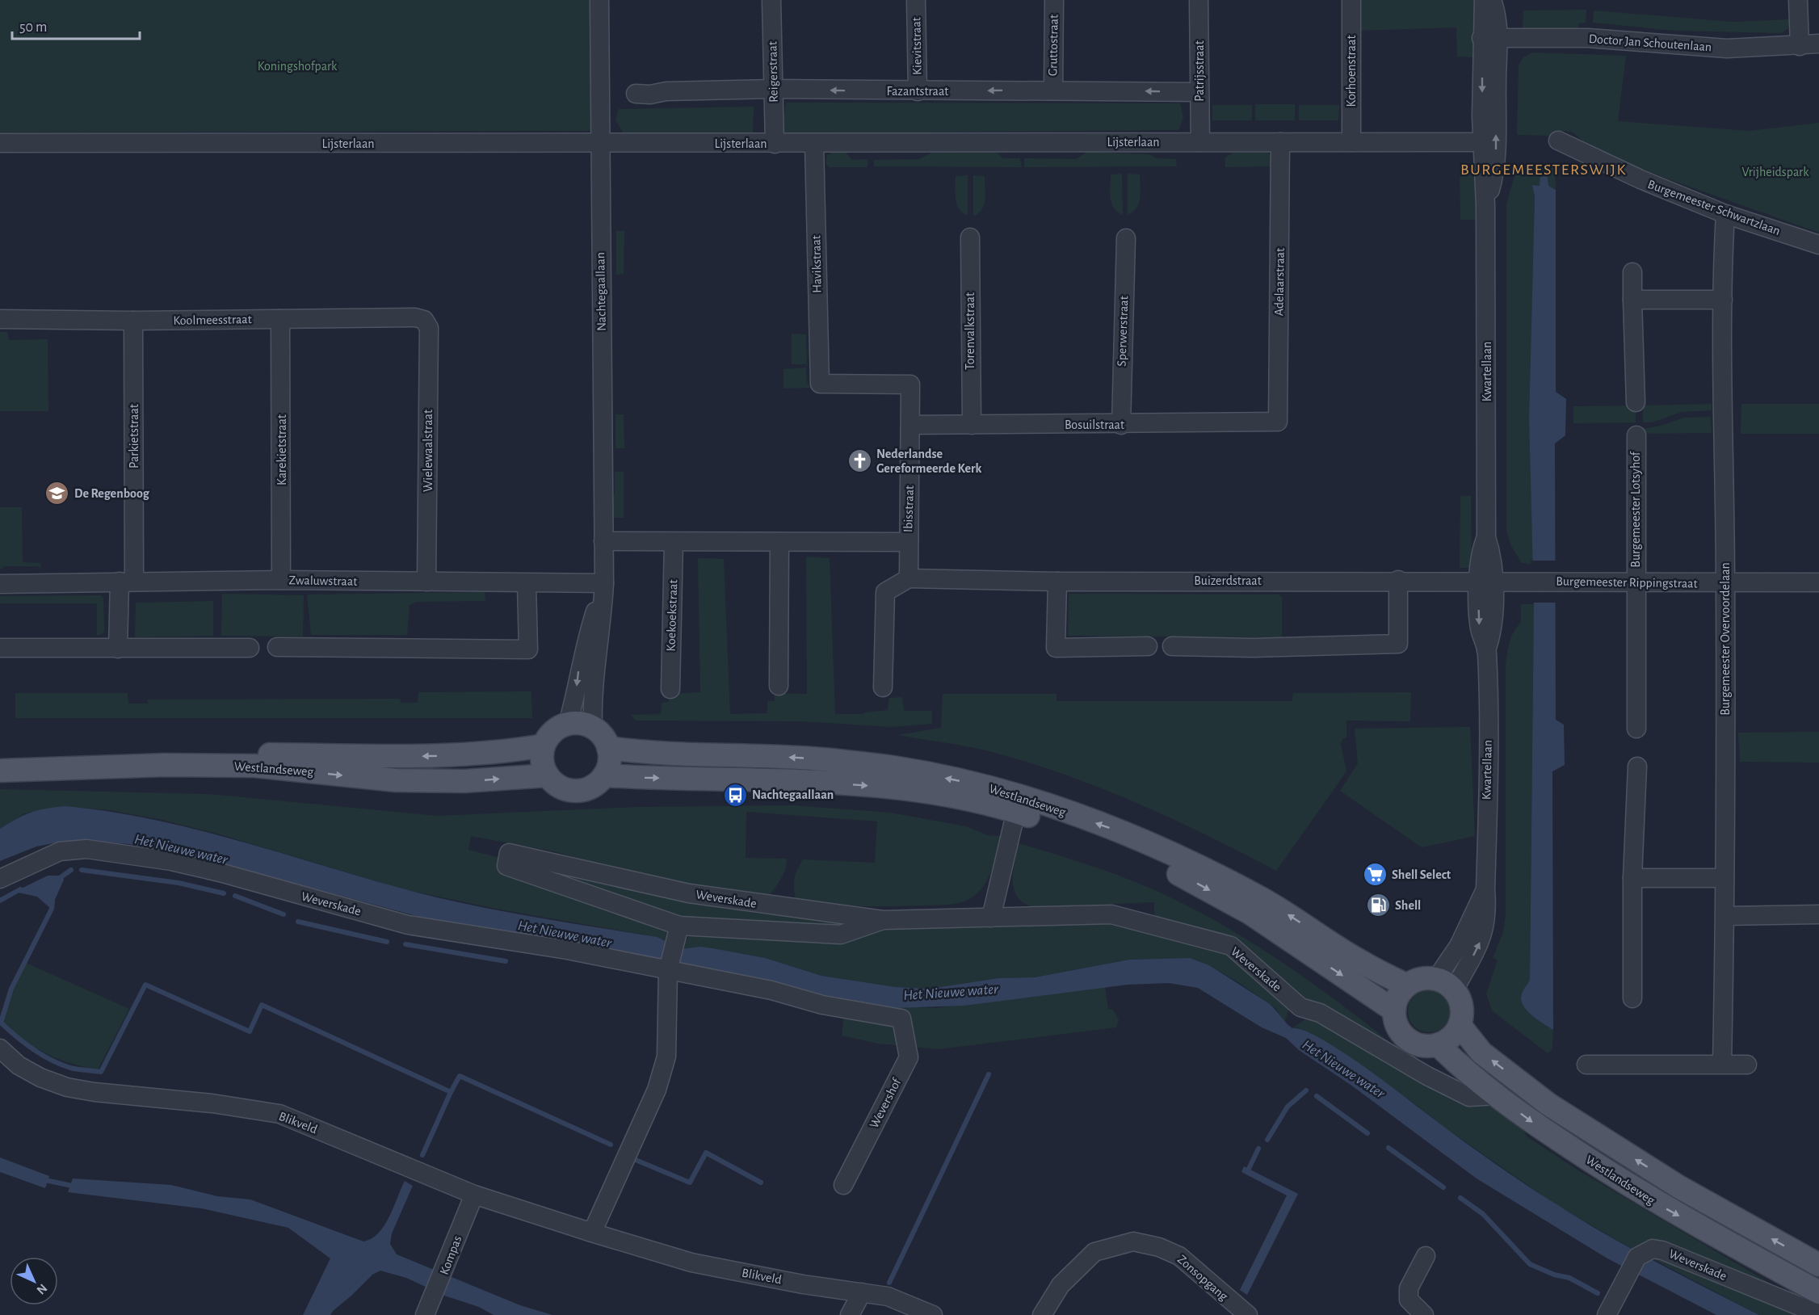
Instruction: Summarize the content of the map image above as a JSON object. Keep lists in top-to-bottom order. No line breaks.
{"streets":{"main road":["Westlandseweg"],"street":["Doctor Jan Schoutenlaan","Gruttostraat","Kievitstraat","Patrijsstraat","Korhoenstraat","Reigerstraat","Fazantstraat","Lijsterlaan","Burgemeester Schwartzlaan","Havikstraat","Adelaarstraat","Nachtegaallaan","Koolmeesstraat","Torenvalkstraat","Sperwerstraat","Kwartellaan","Bosuilstraat","Parkietstraat","Karekietstraat","Wielewaalstraat","Ibisstraat","Burgemeester Lotsyhof","Zwaluwstraat","Buizerdstraat","Burgemeester Rippingstraat","Koekoekstraat","Burgemeester Overvoordelaan","Weverskade","Wevershof","Blikveld","Kompas","Zonsopgang"]},"crossings":[["Doctor Jan Schoutenlaan","Kwartellaan"],["Gruttostraat","Fazantstraat"],["Kievitstraat","Fazantstraat"],["Patrijsstraat","Fazantstraat"],["Patrijsstraat","Lijsterlaan"],["Korhoenstraat","Lijsterlaan"],["Reigerstraat","Fazantstraat"],["Reigerstraat","Lijsterlaan"],["Lijsterlaan","Havikstraat"],["Lijsterlaan","Adelaarstraat"],["Lijsterlaan","Nachtegaallaan"],["Lijsterlaan","Kwartellaan"],["Burgemeester Schwartzlaan","Burgemeester Overvoordelaan"],["Havikstraat","Ibisstraat"],["Adelaarstraat","Bosuilstraat"],["Nachtegaallaan","Zwaluwstraat"],["Nachtegaallaan","Westlandseweg"],["Koolmeesstraat","Parkietstraat"],["Koolmeesstraat","Karekietstraat"],["Koolmeesstraat","Wielewaalstraat"],["Torenvalkstraat","Bosuilstraat"],["Sperwerstraat","Bosuilstraat"],["Kwartellaan","Buizerdstraat"],["Kwartellaan","Burgemeester Rippingstraat"],["Kwartellaan","Westlandseweg"],["Bosuilstraat","Ibisstraat"],["Parkietstraat","Zwaluwstraat"],["Karekietstraat","Zwaluwstraat"],["Wielewaalstraat","Zwaluwstraat"],["Ibisstraat","Buizerdstraat"],["Burgemeester Lotsyhof","Burgemeester Rippingstraat"],["Buizerdstraat","Burgemeester Rippingstraat"],["Burgemeester Rippingstraat","Burgemeester Overvoordelaan"],["Westlandseweg","Weverskade"],["Weverskade","Wevershof"],["Blikveld","Kompas"]],"one_way":["Fazantstraat"],"districts":["BURGEMEESTERSWIJK"],"water":["Het Nieuwe water"],"parks":["Koningshofpark","Vrijheidspark"],"places":{"church":["Nederlandse Gereformeerde Kerk"],"school or university":["De Regenboog"],"bus stop":["Nachtegaallaan"],"supermarket":["Shell Select"],"fuel station":["Shell"]},"scale_bar":"50 m","north":"bottom right"}
